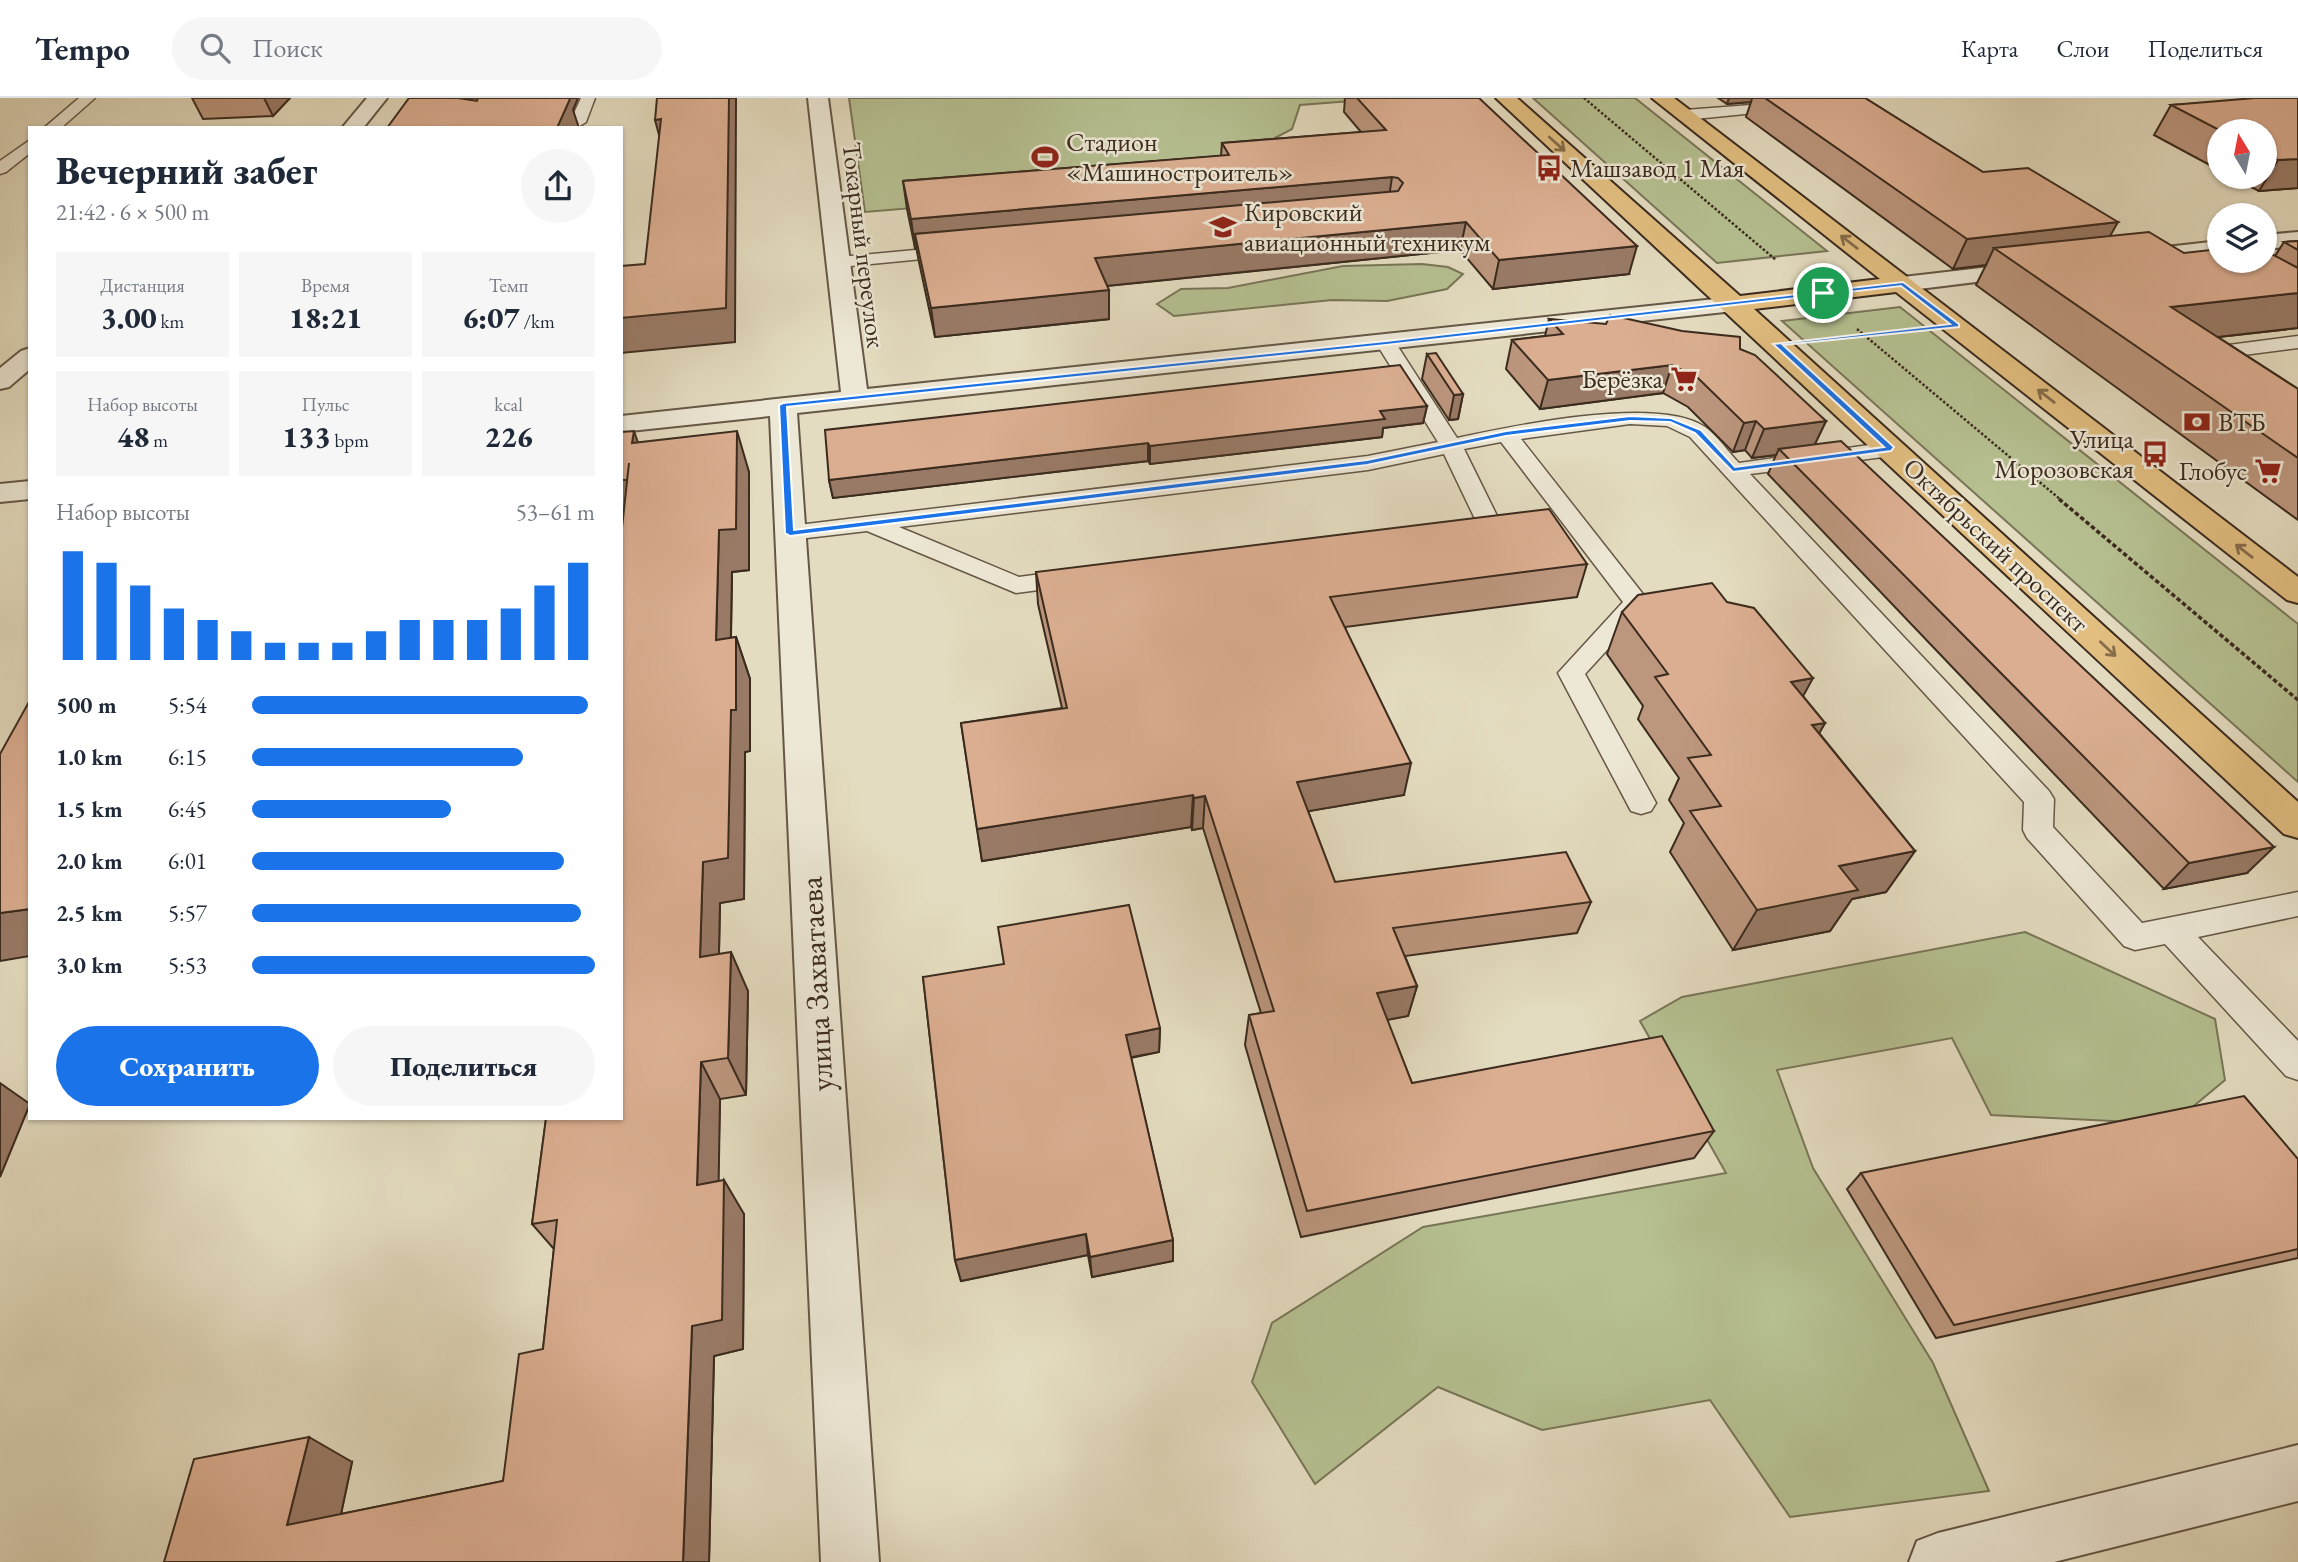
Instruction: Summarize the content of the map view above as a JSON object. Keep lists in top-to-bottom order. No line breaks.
{"streets":{"main road":["Октябрьский проспект"],"street":["Токарный переулок","улица Захватаева"]},"places":{"sports":["Стадион «Машиностроитель»"],"bus stop":["Машзавод 1 Мая","Улица Морозовская"],"school or university":["Кировский авиационный техникум"],"supermarket":["Берёзка","Глобус"],"bank":["ВТБ"]},"north":"top","page":{"header":"Tempo","search":"Поиск","nav":["Карта","Слои","Поделиться"],"heading":["Вечерний забег","21:42 · 6 × 500 m"],"stats":[["Дистанция","3.00 km"],["Время","18:21"],["Темп","6:07 /km"],["Набор высоты","48 m"],["Пульс","133 bpm"],["kcal","226"]],"chart":["Набор высоты","53–61 m"],"list":[{"name":"500 m","note":"5:54"},{"name":"1.0 km","note":"6:15"},{"name":"1.5 km","note":"6:45"},{"name":"2.0 km","note":"6:01"},{"name":"2.5 km","note":"5:57"},{"name":"3.0 km","note":"5:53"}],"buttons":["Сохранить","Поделиться"]}}
